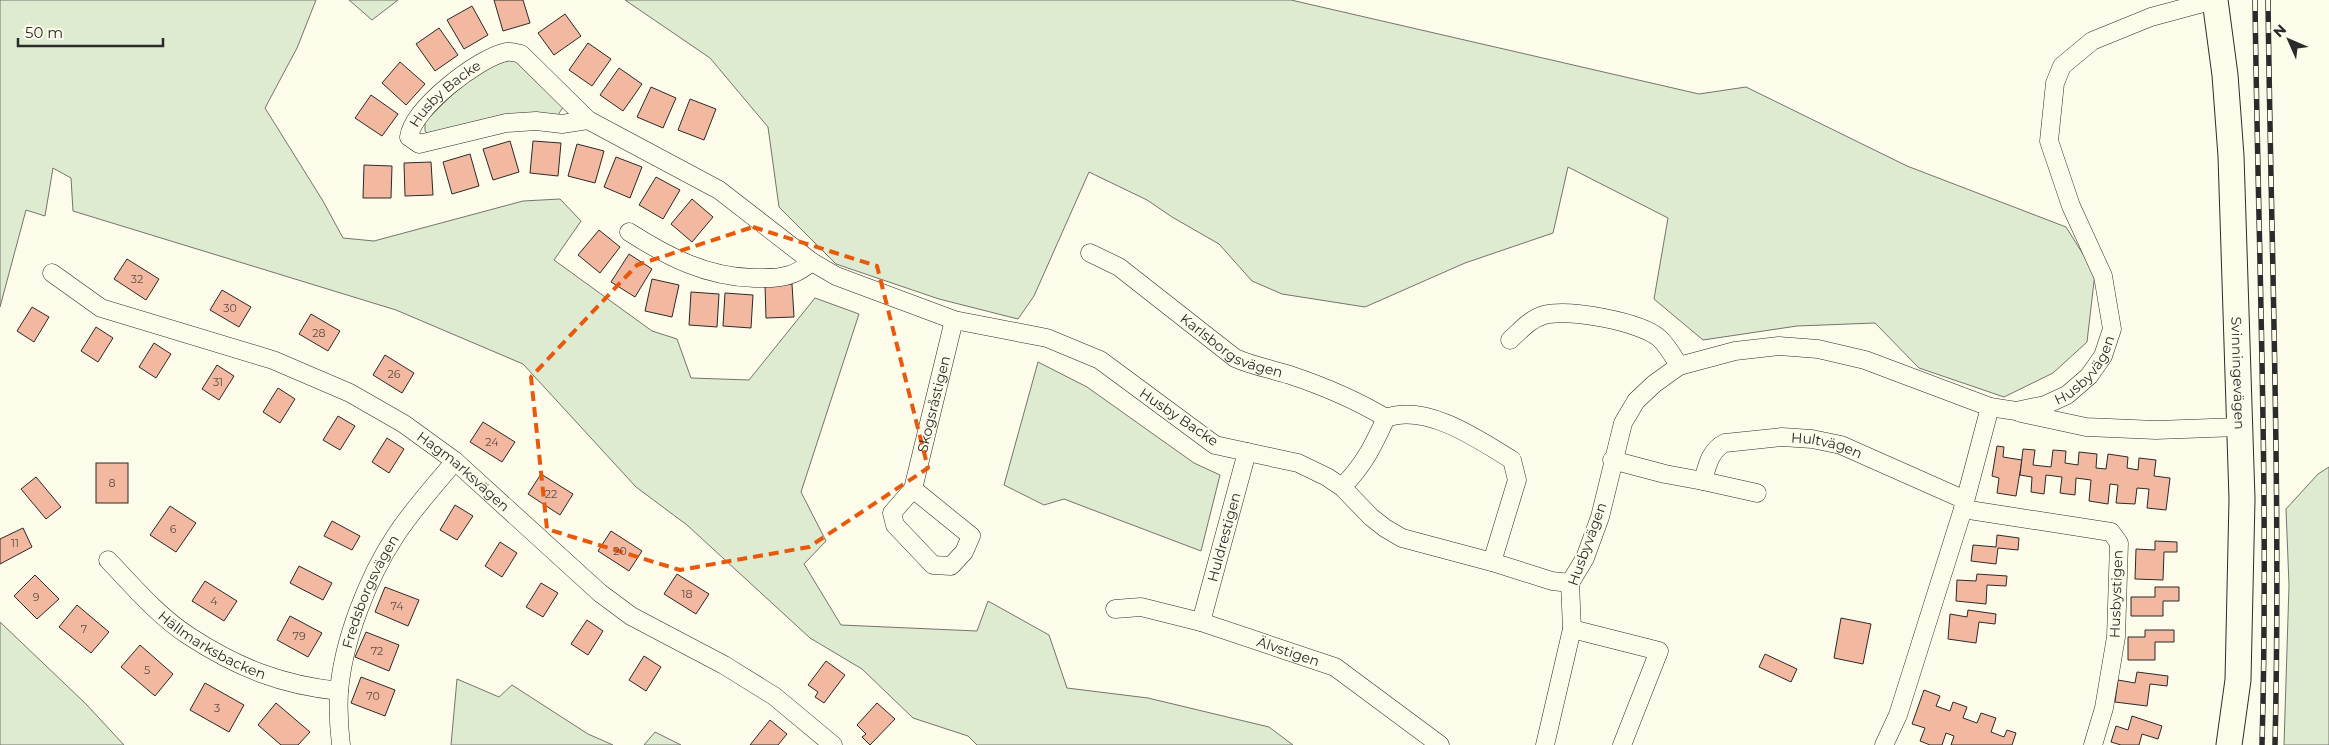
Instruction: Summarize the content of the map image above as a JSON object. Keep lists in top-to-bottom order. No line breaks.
{"streets":{"main road":["Svinningevägen"],"street":["Husby Backe","Karlsborgsvägen","Husbyvägen","Skogsråstigen","Hultvägen","Hagmarksvägen","Huldrestigen","Fredsborgsvägen","Husbystigen","Hällmarksbacken","Älvstigen"]},"crossings":[["Husby Backe","Husbyvägen"],["Husby Backe","Skogsråstigen"],["Husby Backe","Huldrestigen"],["Husbyvägen","Svinningevägen"],["Hultvägen","Husbystigen"],["Hagmarksvägen","Fredsborgsvägen"],["Huldrestigen","Älvstigen"],["Fredsborgsvägen","Hällmarksbacken"]],"house_numbers":["32","30","28","26","31","24","8","22","6","11","20","18","9","4","74","7","79","72","5","70","3"],"scale_bar":"50 m","north":"top left"}
